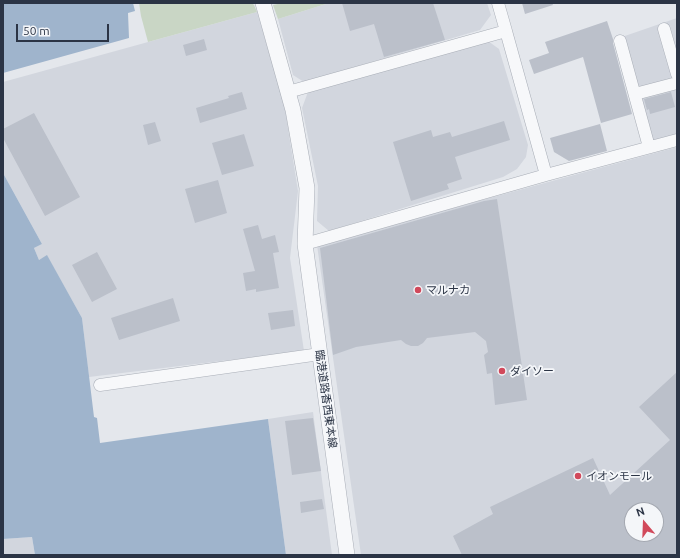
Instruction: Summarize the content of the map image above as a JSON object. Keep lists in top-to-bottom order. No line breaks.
{"streets":{"street":["臨港道路香西東本線"]},"places":["マルナカ","ダイソー","イオンモール"],"scale_bar":"50 m","north":"top"}
